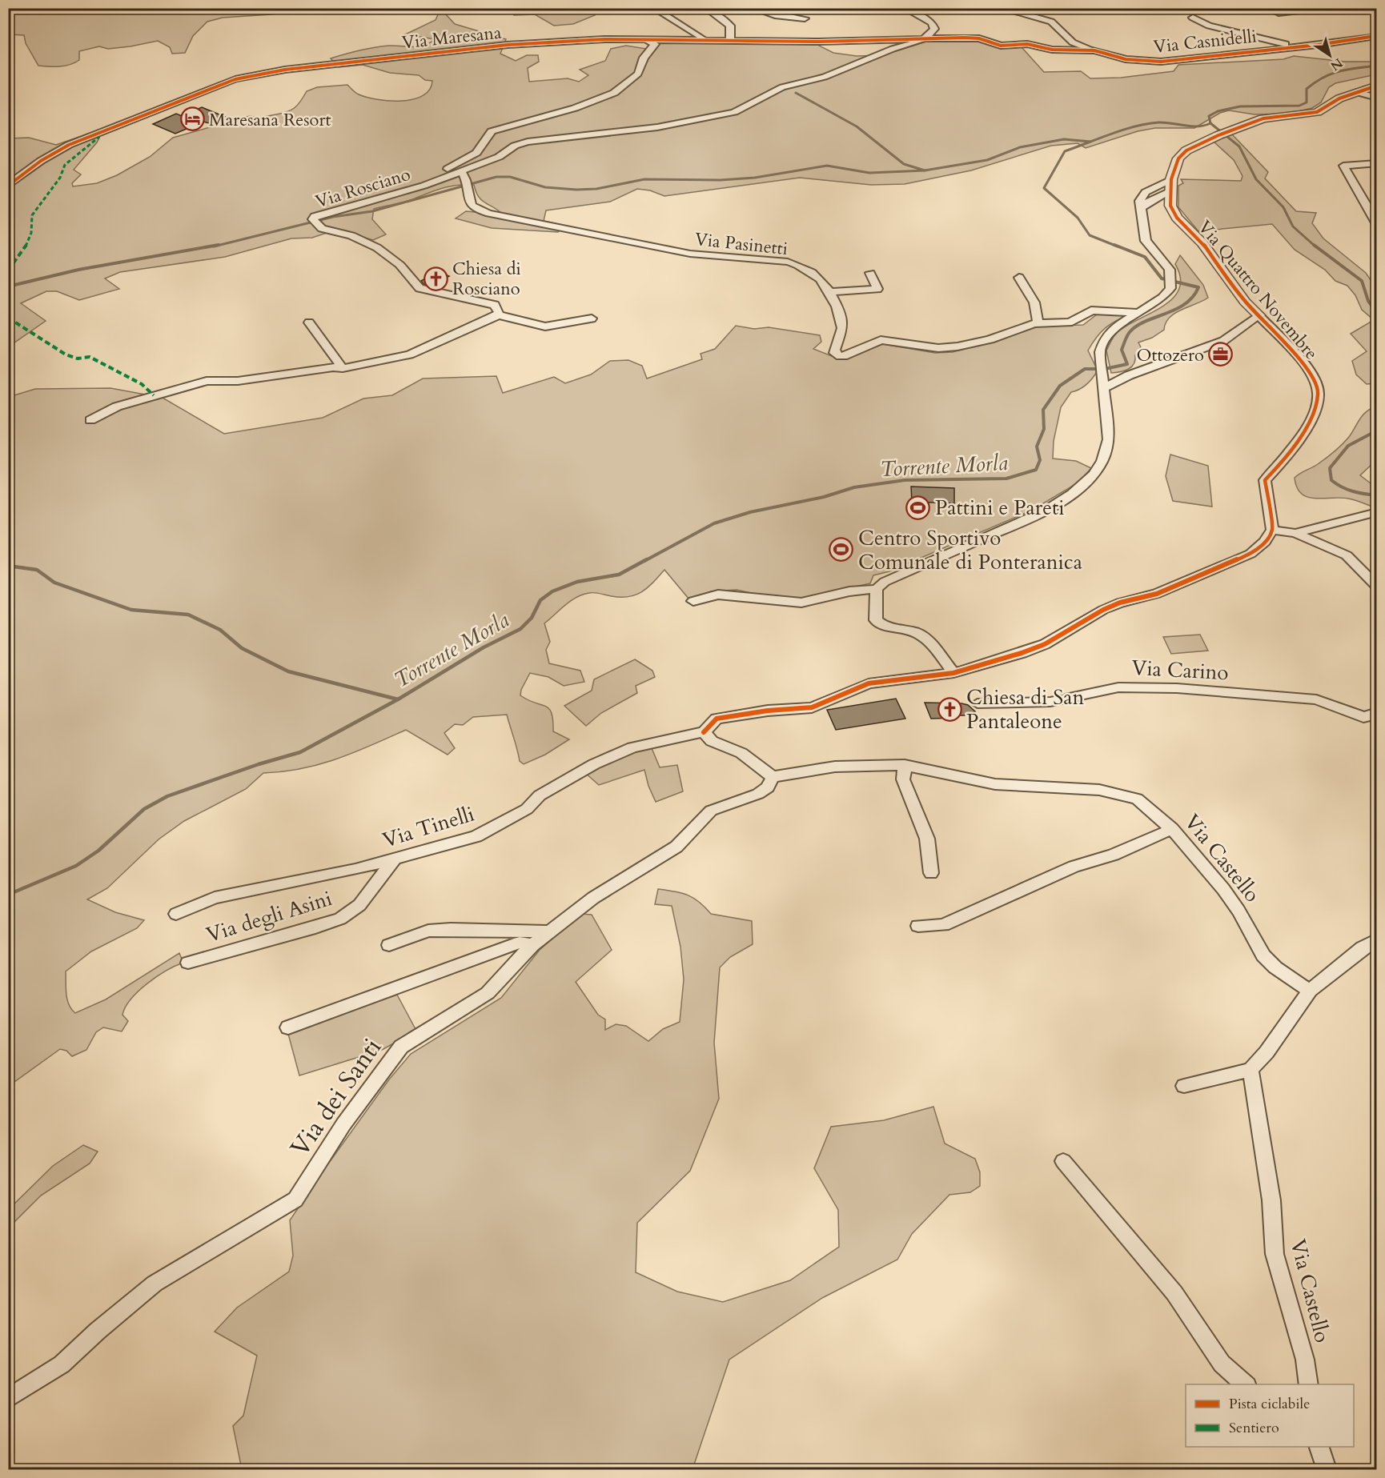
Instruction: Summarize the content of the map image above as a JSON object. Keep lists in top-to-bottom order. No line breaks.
{"streets":{"street":["Via Maresana","Via Casnidelli","Via Rosciano","Via Pasinetti","Via Quattro Novembre","Via Carino","Via Tinelli","Via Castello","Via degli Asini","Via dei Santi"]},"crossings":[["Via Maresana","Via Casnidelli"],["Via Maresana","Via Rosciano"],["Via Casnidelli","Via Rosciano"],["Via Rosciano","Via Pasinetti"],["Via Tinelli","Via degli Asini"],["Via Castello","Via dei Santi"]],"water":["Torrente Morla"],"places":{"hotel":["Maresana Resort"],"church":["Chiesa di Rosciano","Chiesa di San Pantaleone"],"office":["Ottozero"],"sports":["Pattini e Pareti","Centro Sportivo Comunale di Ponteranica"]},"legend":["Pista ciclabile","Sentiero"],"north":"bottom right"}
